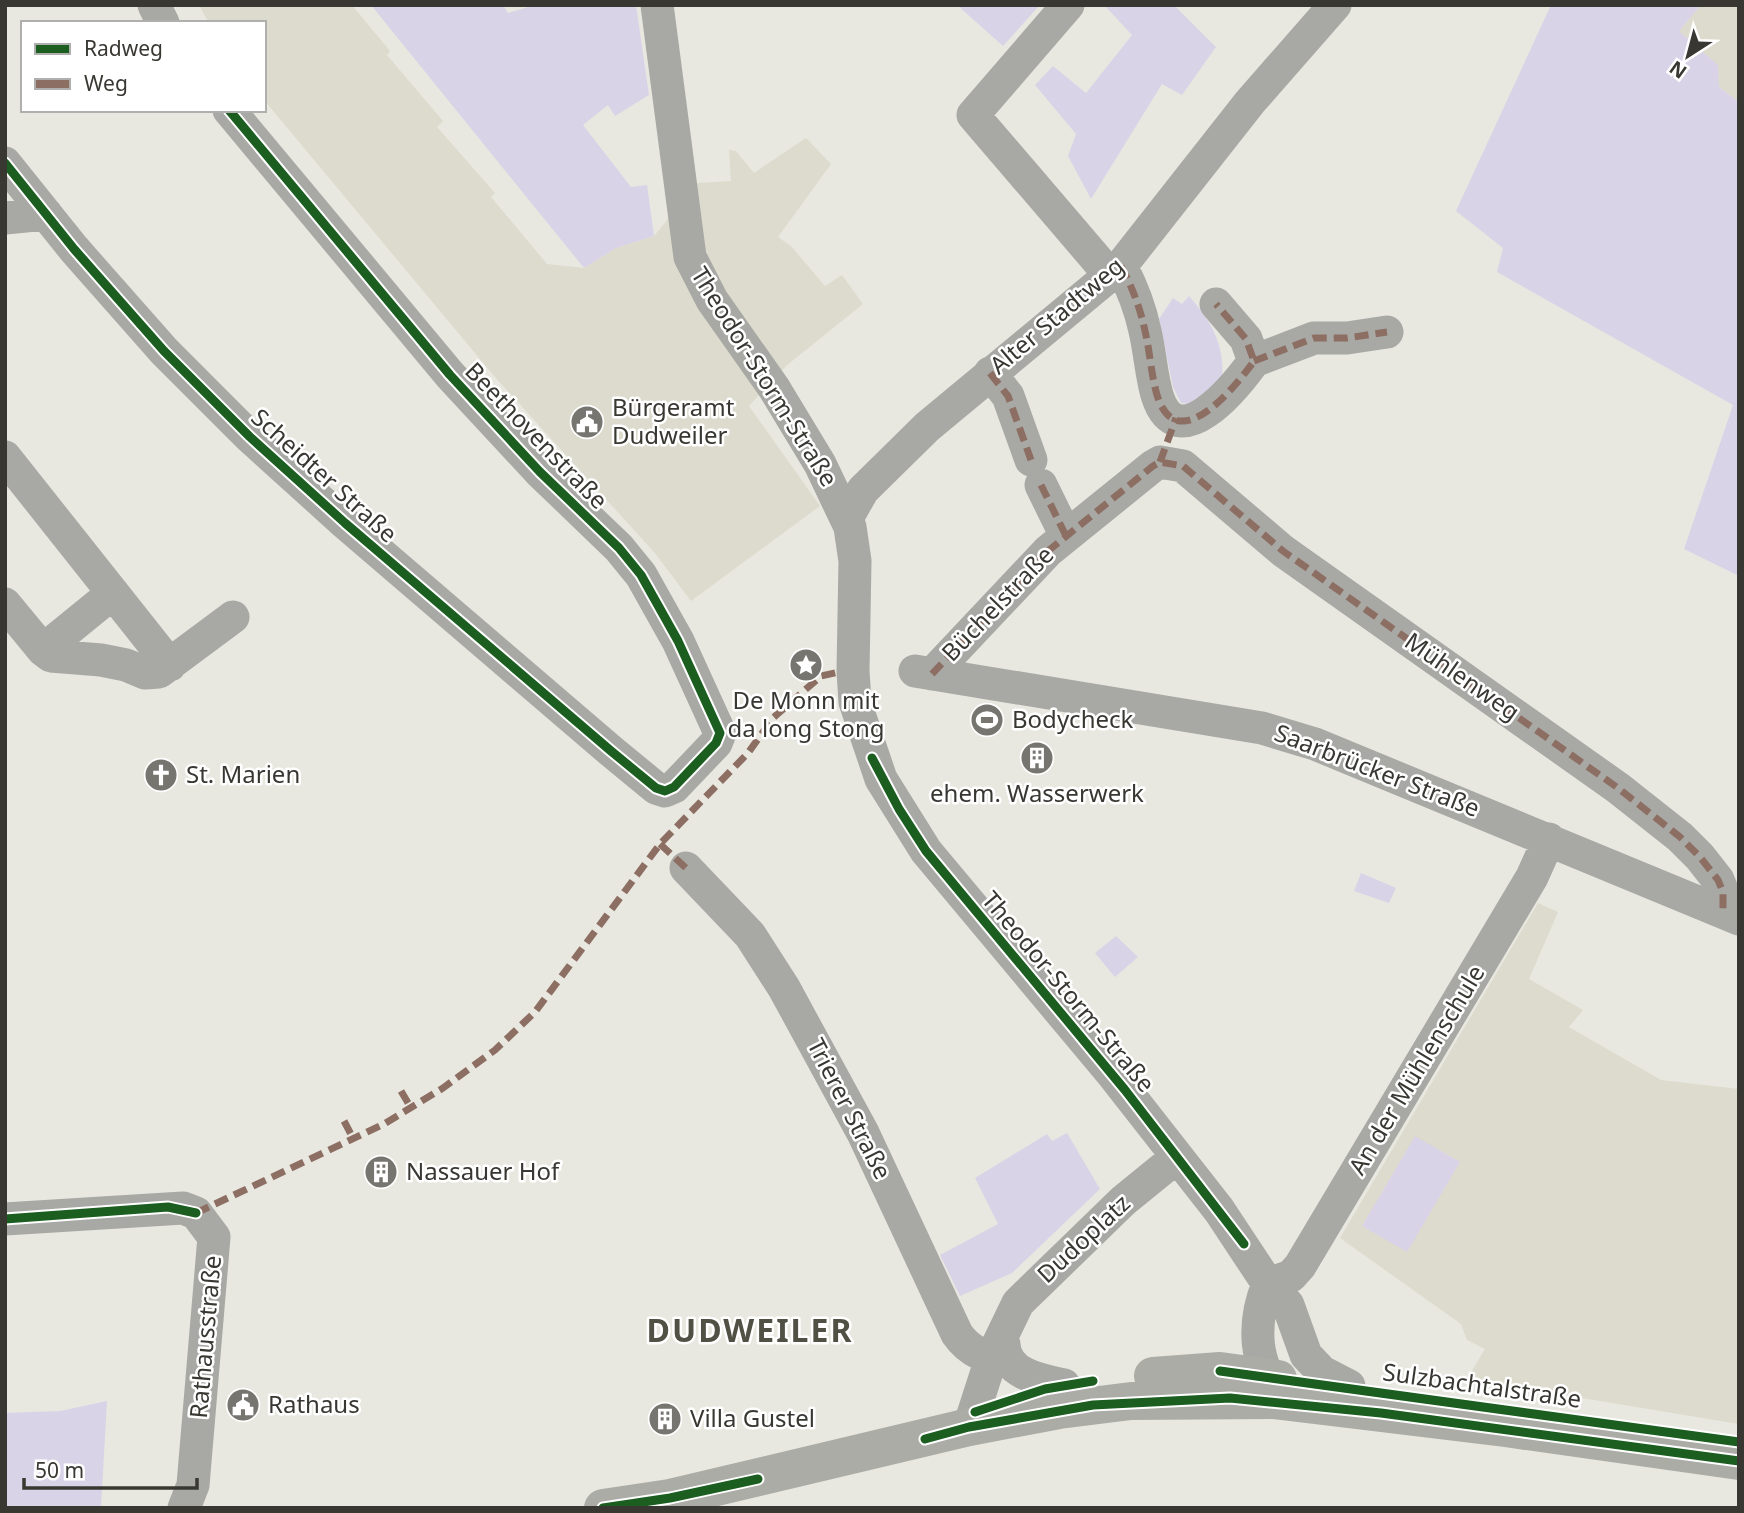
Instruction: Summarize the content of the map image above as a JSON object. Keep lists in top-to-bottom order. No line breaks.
{"streets":{"main road":["Sulzbachtalstraße"],"street":["Alter Stadtweg","Theodor-Storm-Straße","Beethovenstraße","Scheidter Straße","Büchelstraße","Mühlenweg","Saarbrücker Straße","An der Mühlenschule","Trierer Straße","Dudoplatz","Rathausstraße"]},"crossings":[["Alter Stadtweg","Theodor-Storm-Straße"],["Alter Stadtweg","Büchelstraße"],["Theodor-Storm-Straße","An der Mühlenschule"],["Theodor-Storm-Straße","Dudoplatz"],["Theodor-Storm-Straße","Sulzbachtalstraße"],["Beethovenstraße","Scheidter Straße"],["Büchelstraße","Mühlenweg"],["Büchelstraße","Saarbrücker Straße"],["Mühlenweg","Saarbrücker Straße"],["Saarbrücker Straße","An der Mühlenschule"],["Trierer Straße","Dudoplatz"],["Trierer Straße","Sulzbachtalstraße"]],"districts":["DUDWEILER"],"places":{"public building":["Bürgeramt Dudweiler","Rathaus"],"place":["De Monn mit da long Stong"],"sports":["Bodycheck"],"building":["ehem. Wasserwerk","Nassauer Hof","Villa Gustel"],"church":["St. Marien"]},"legend":["Radweg","Weg"],"scale_bar":"50 m","north":"bottom left"}
